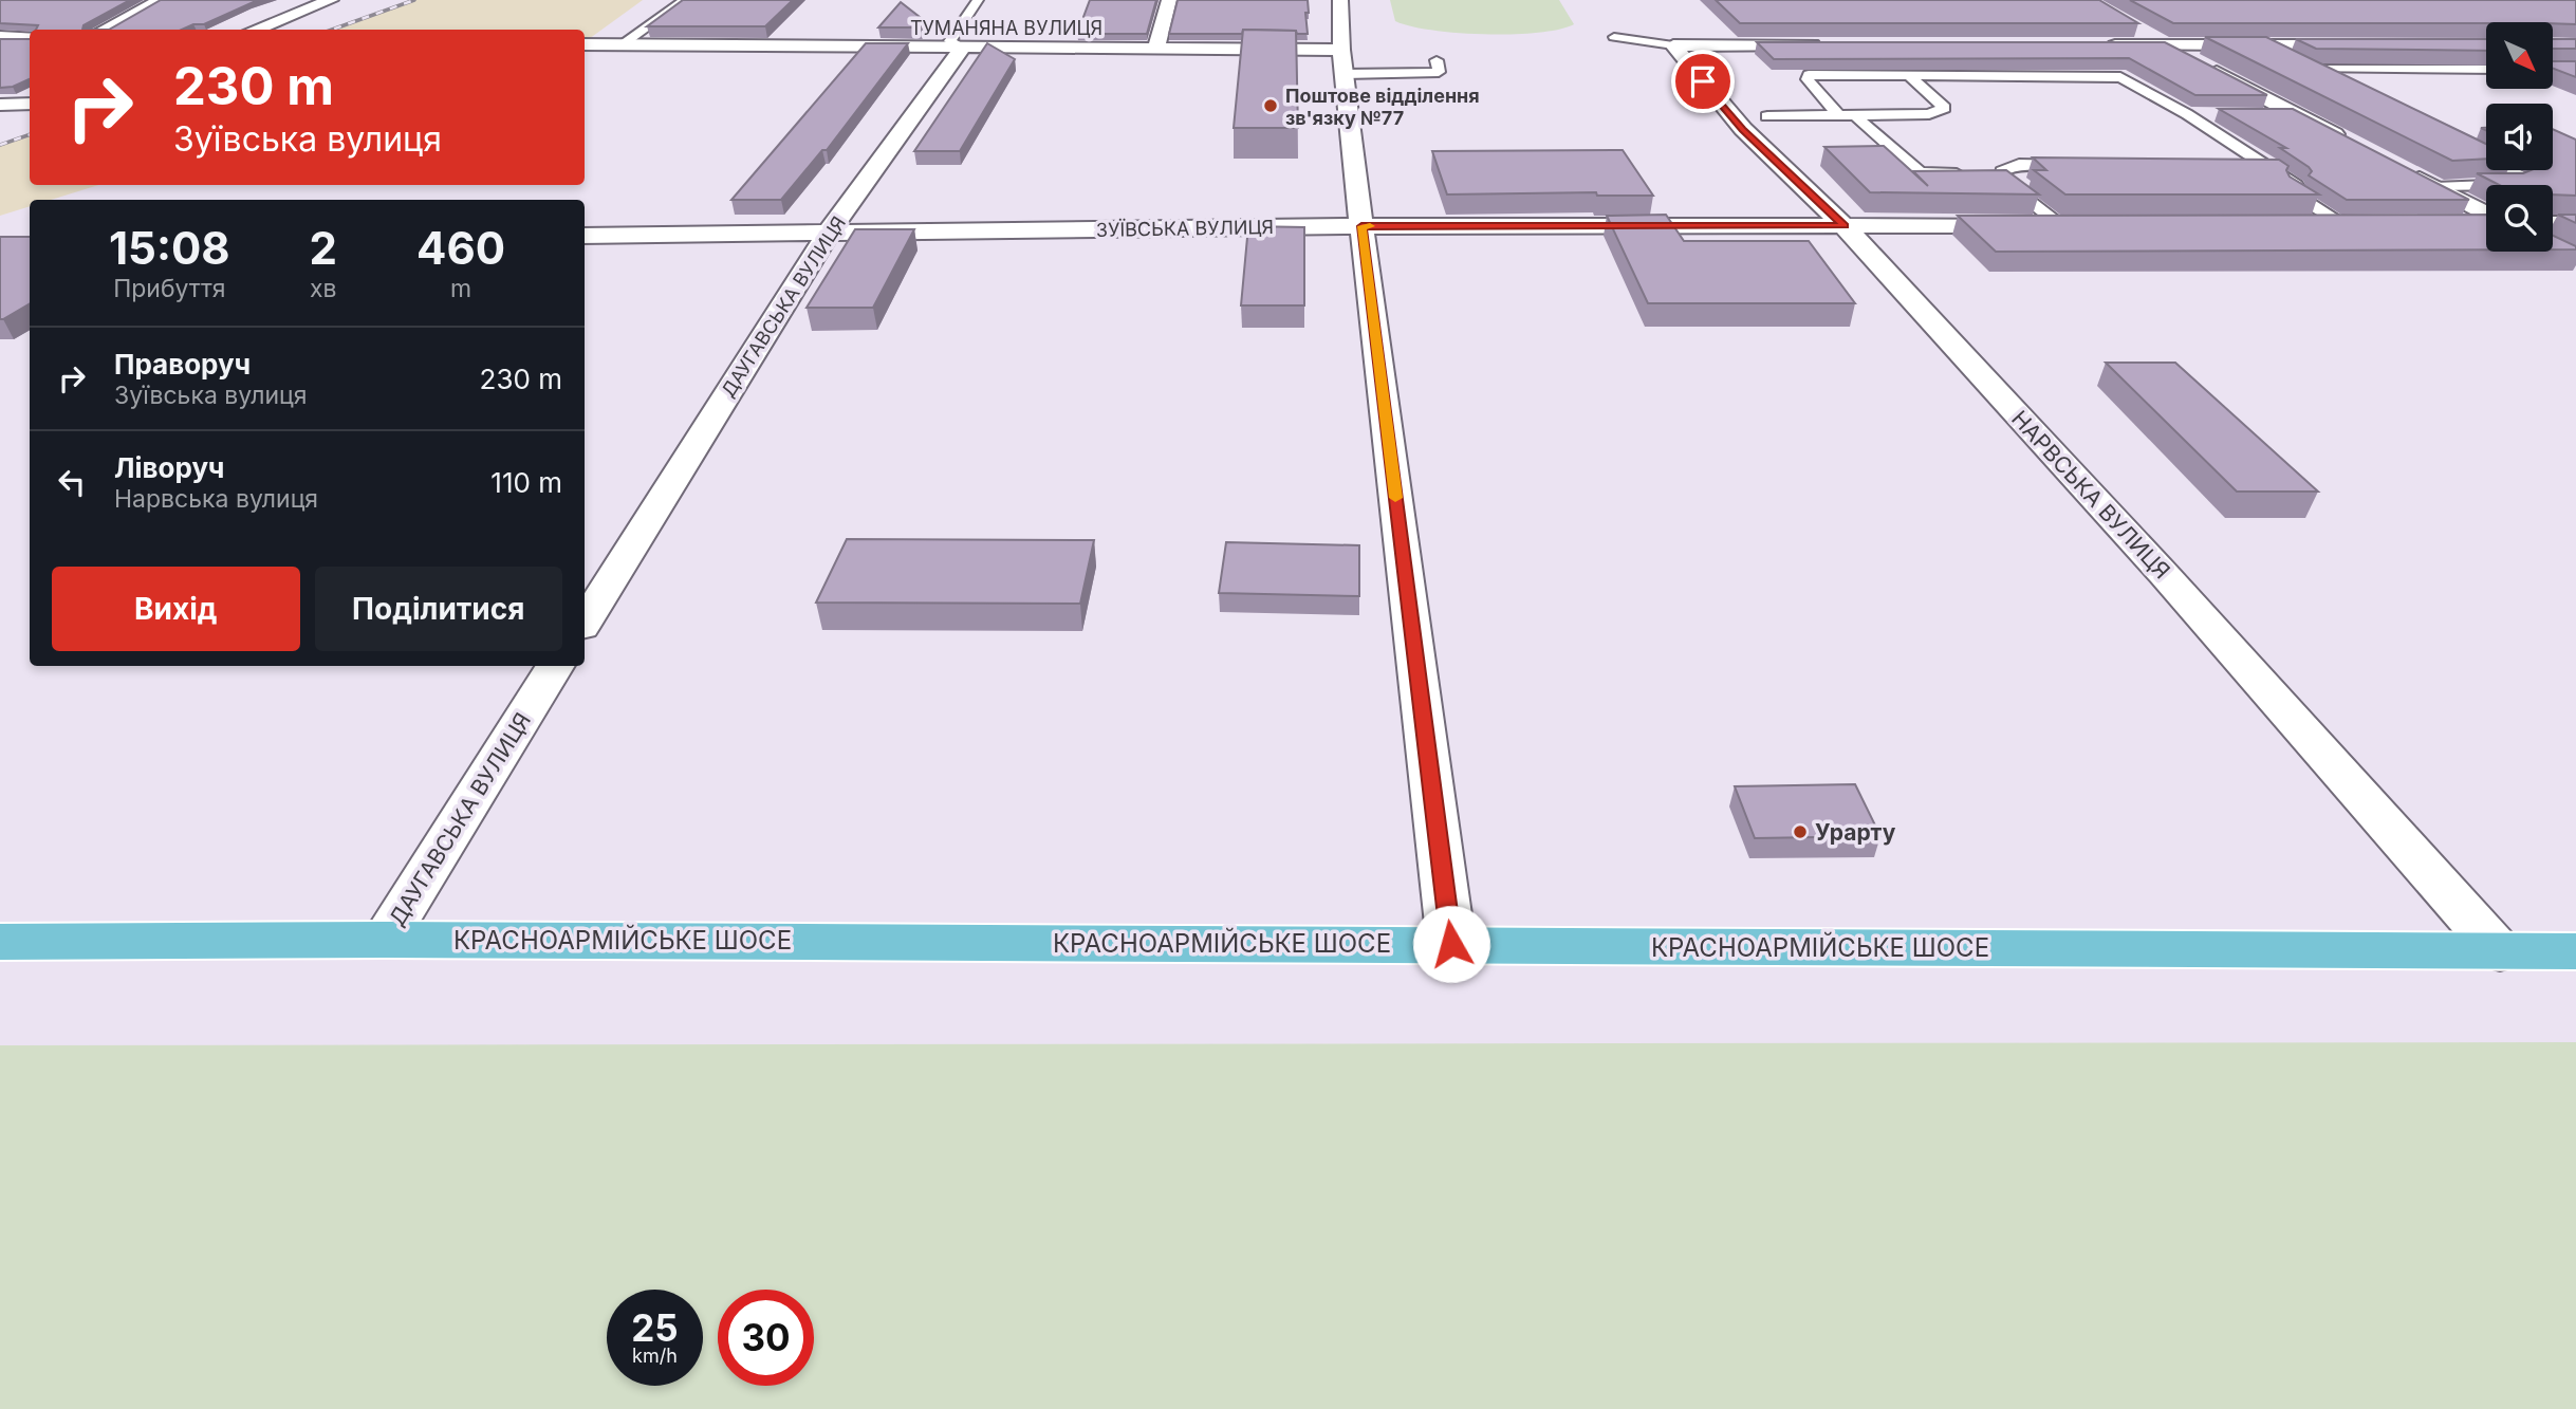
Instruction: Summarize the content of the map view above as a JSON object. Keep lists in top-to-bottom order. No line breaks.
{"streets":{"main road":["КРАСНОАРМІЙСЬКЕ ШОСЕ"],"street":["ТУМАНЯНА ВУЛИЦЯ","ЗУЇВСЬКА ВУЛИЦЯ","ДАУГАВСЬКА ВУЛИЦЯ","НАРВСЬКА ВУЛИЦЯ"]},"crossings":[["ТУМАНЯНА ВУЛИЦЯ","ДАУГАВСЬКА ВУЛИЦЯ"],["ЗУЇВСЬКА ВУЛИЦЯ","ДАУГАВСЬКА ВУЛИЦЯ"],["ЗУЇВСЬКА ВУЛИЦЯ","НАРВСЬКА ВУЛИЦЯ"],["ДАУГАВСЬКА ВУЛИЦЯ","КРАСНОАРМІЙСЬКЕ ШОСЕ"],["НАРВСЬКА ВУЛИЦЯ","КРАСНОАРМІЙСЬКЕ ШОСЕ"]],"places":["Поштове відділення зв'язку №77","Урарту"],"north":"bottom right","page":{"turn":["230 m","Зуївська вулиця"],"eta":["15:08","Прибуття","2","хв","460","m"],"list":[{"name":"Праворуч","note":"Зуївська вулиця","value":"230 m"},{"name":"Ліворуч","note":"Нарвська вулиця","value":"110 m"}],"buttons":["Вихід","Поділитися"],"speed":"25 km/h","limit":"30"}}
